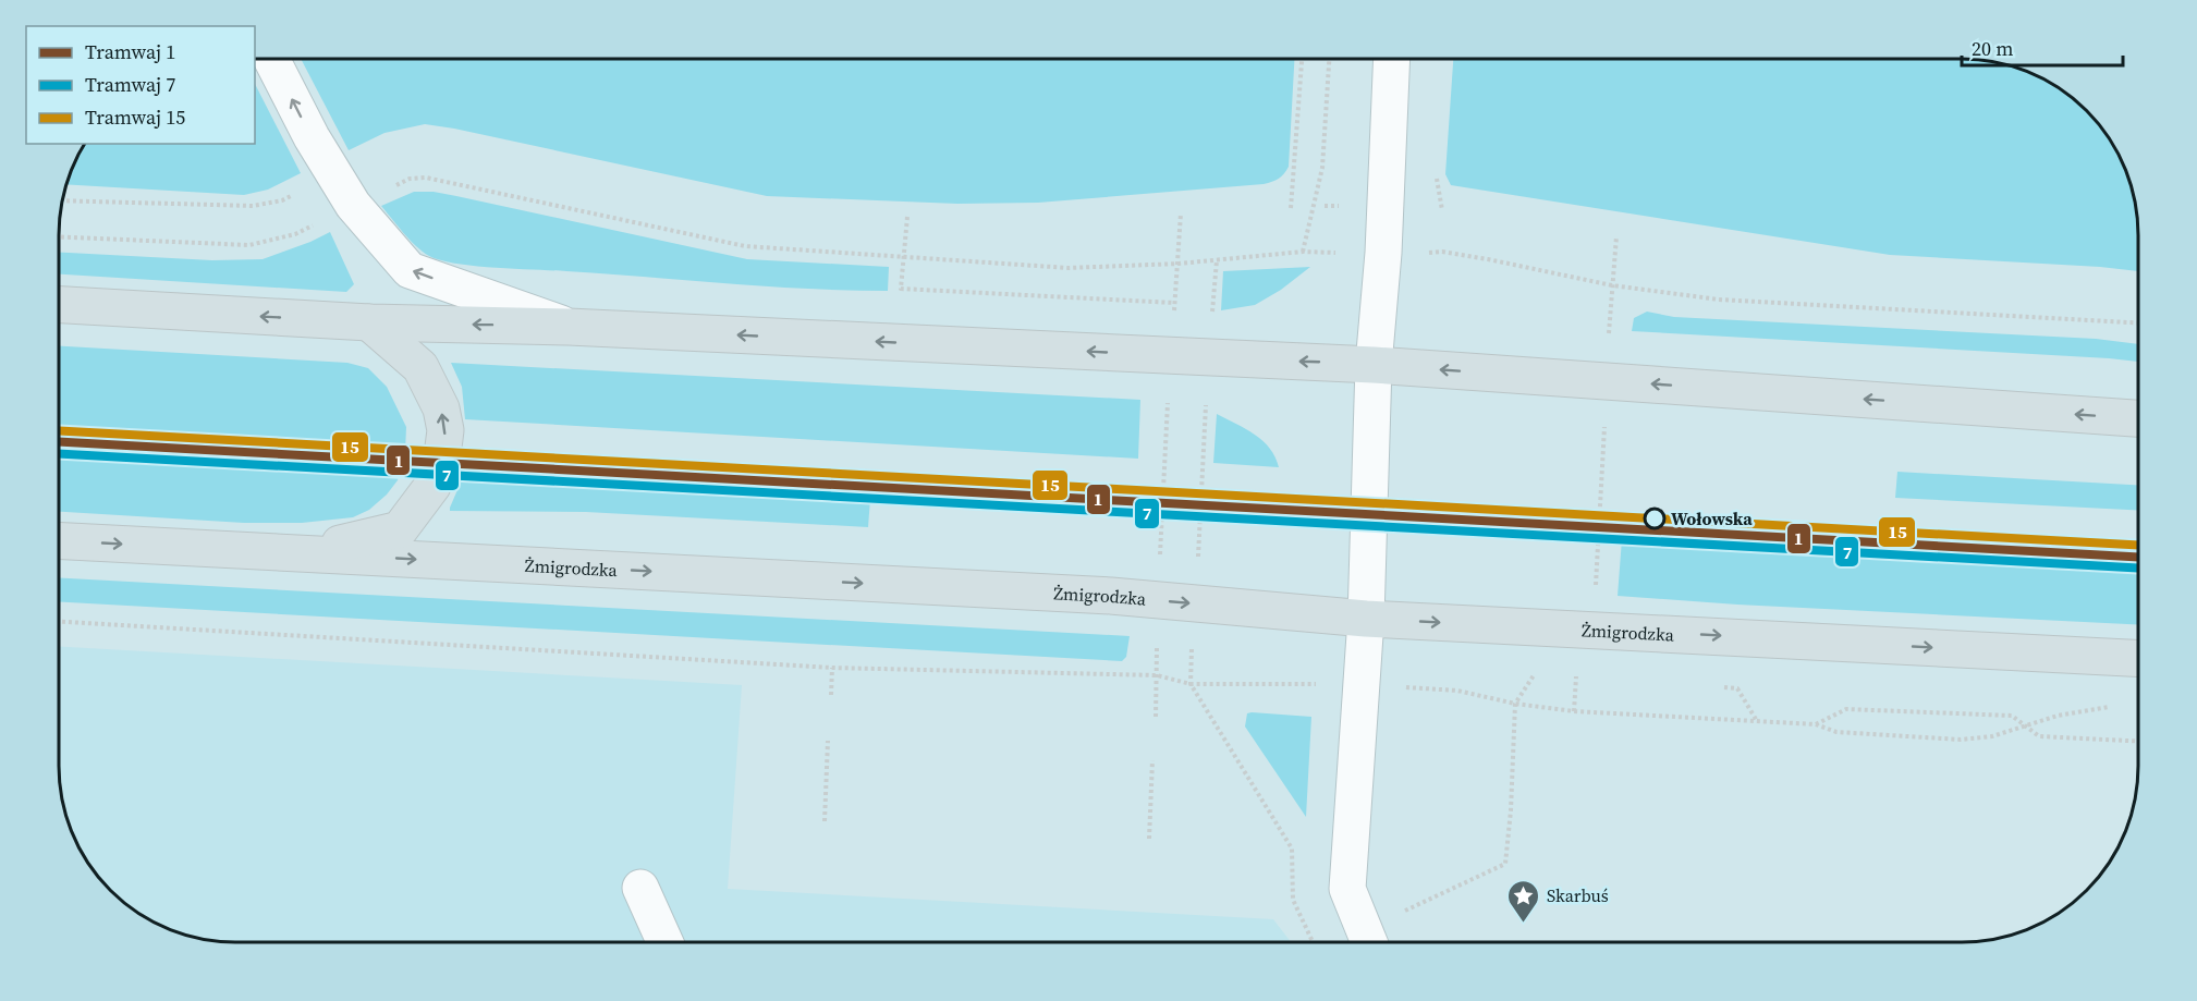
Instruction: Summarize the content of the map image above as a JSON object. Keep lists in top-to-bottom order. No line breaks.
{"streets":{"main road":["Żmigrodzka"]},"places":{"other":["Wołowska"],"place":["Skarbuś"]},"lines":["tram line 15","tram line 1","tram line 7"],"legend":["Tramwaj 1","Tramwaj 7","Tramwaj 15"],"scale_bar":"20 m"}
